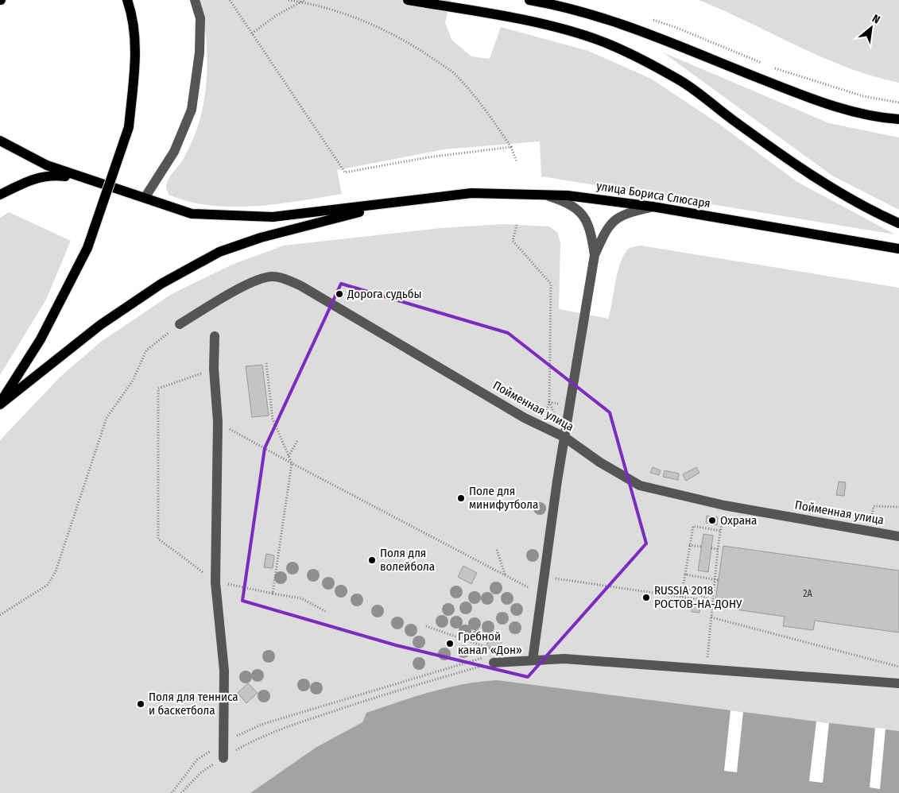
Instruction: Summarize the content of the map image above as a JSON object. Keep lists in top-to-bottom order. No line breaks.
{"streets":{"main road":["улица Бориса Слюсаря"],"street":["Пойменная улица"]},"places":["Дорога судьбы","Поле для минифутбола","Охрана","Поля для волейбола","RUSSIA 2018 РОСТОВ-НА-ДОНУ","Гребной канал «Дон»","Поля для тенниса и баскетбола"],"house_numbers":["2А"],"north":"top right"}
